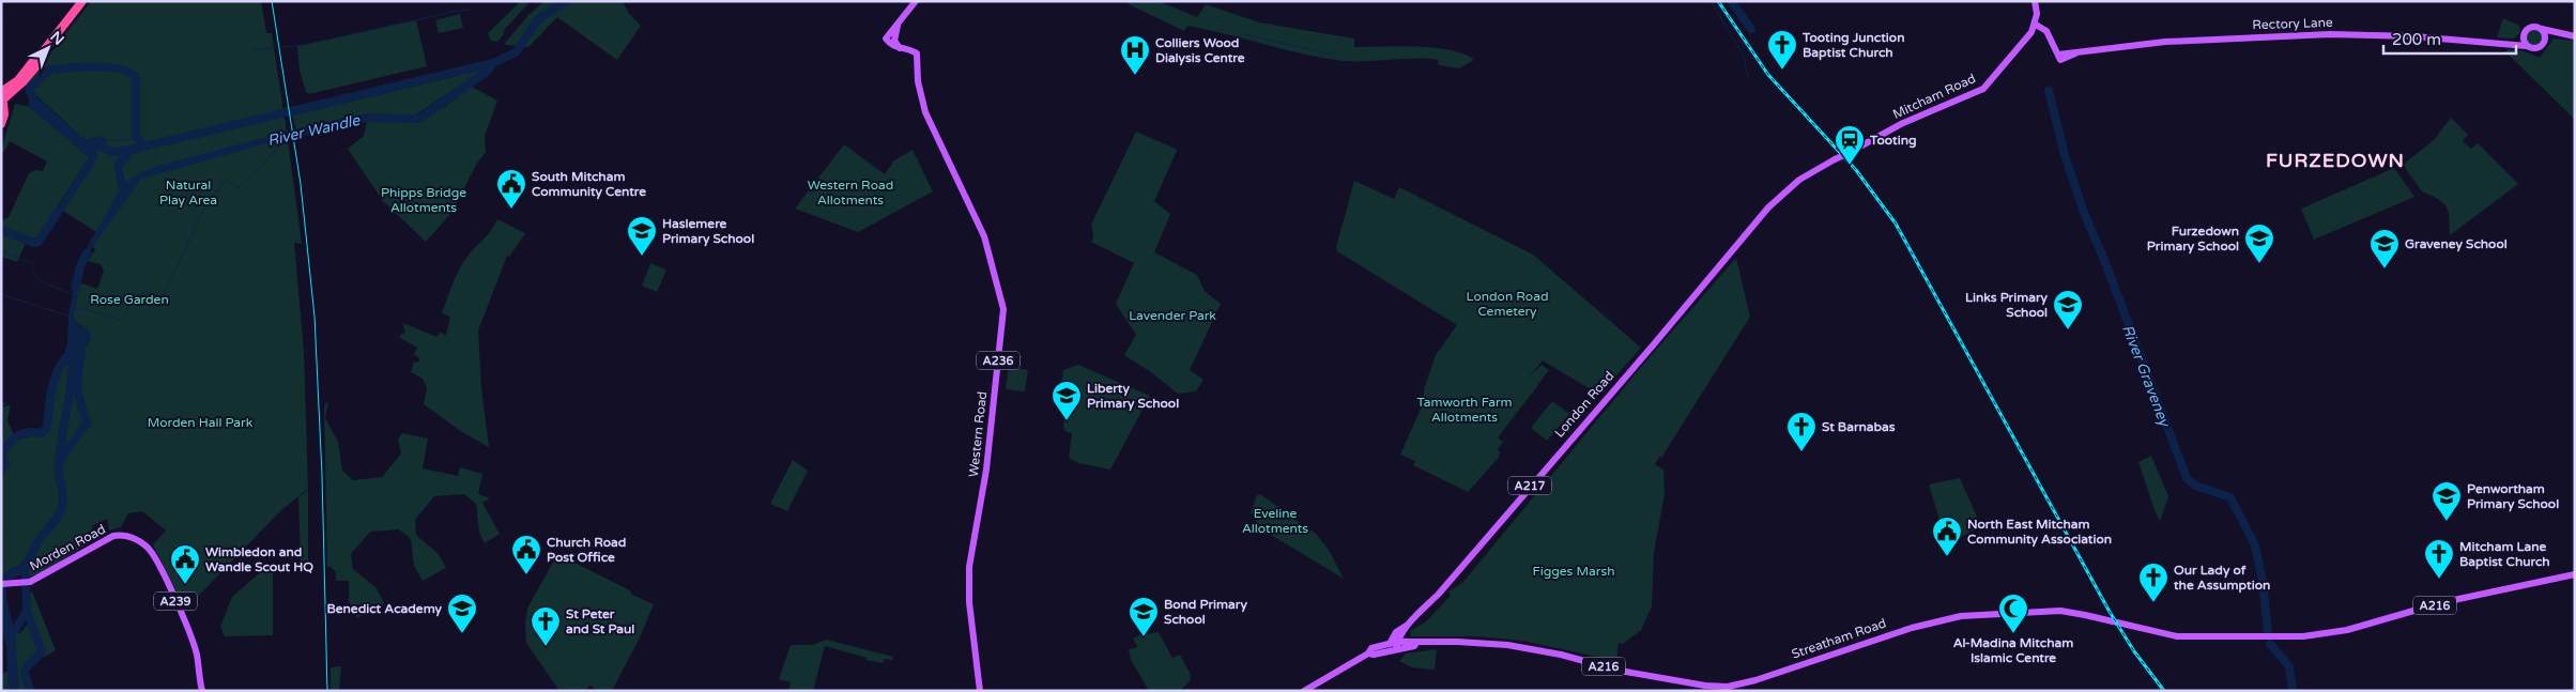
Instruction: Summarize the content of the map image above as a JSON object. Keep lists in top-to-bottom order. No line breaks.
{"streets":{"main road":["Rectory Lane","Mitcham Road","A236","London Road","Western Road","A217","Morden Road","A239","A216","Streatham Road"]},"crossings":[["Rectory Lane","Mitcham Road"],["Mitcham Road","London Road"],["A236","Western Road"],["London Road","Streatham Road"]],"districts":["FURZEDOWN"],"water":["River Wandle","River Graveney"],"parks":["Natural Play Area","Western Road Allotments","Phipps Bridge Allotments","London Road Cemetery","Rose Garden","Lavender Park","Tamworth Farm Allotments","Morden Hall Park","Eveline Allotments","Figges Marsh"],"places":{"church":["Tooting Junction Baptist Church","St Barnabas","Mitcham Lane Baptist Church","Our Lady of the Assumption","St Peter and St Paul"],"hospital":["Colliers Wood Dialysis Centre"],"station":["Tooting"],"public building":["South Mitcham Community Centre","North East Mitcham Community Association","Church Road Post Office","Wimbledon and Wandle Scout HQ"],"school or university":["Haslemere Primary School","Furzedown Primary School","Graveney School","Links Primary School","Liberty Primary School","Penwortham Primary School","Benedict Academy","Bond Primary School"],"mosque":["Al-Madina Mitcham Islamic Centre"]},"scale_bar":"200 m","north":"top right"}
